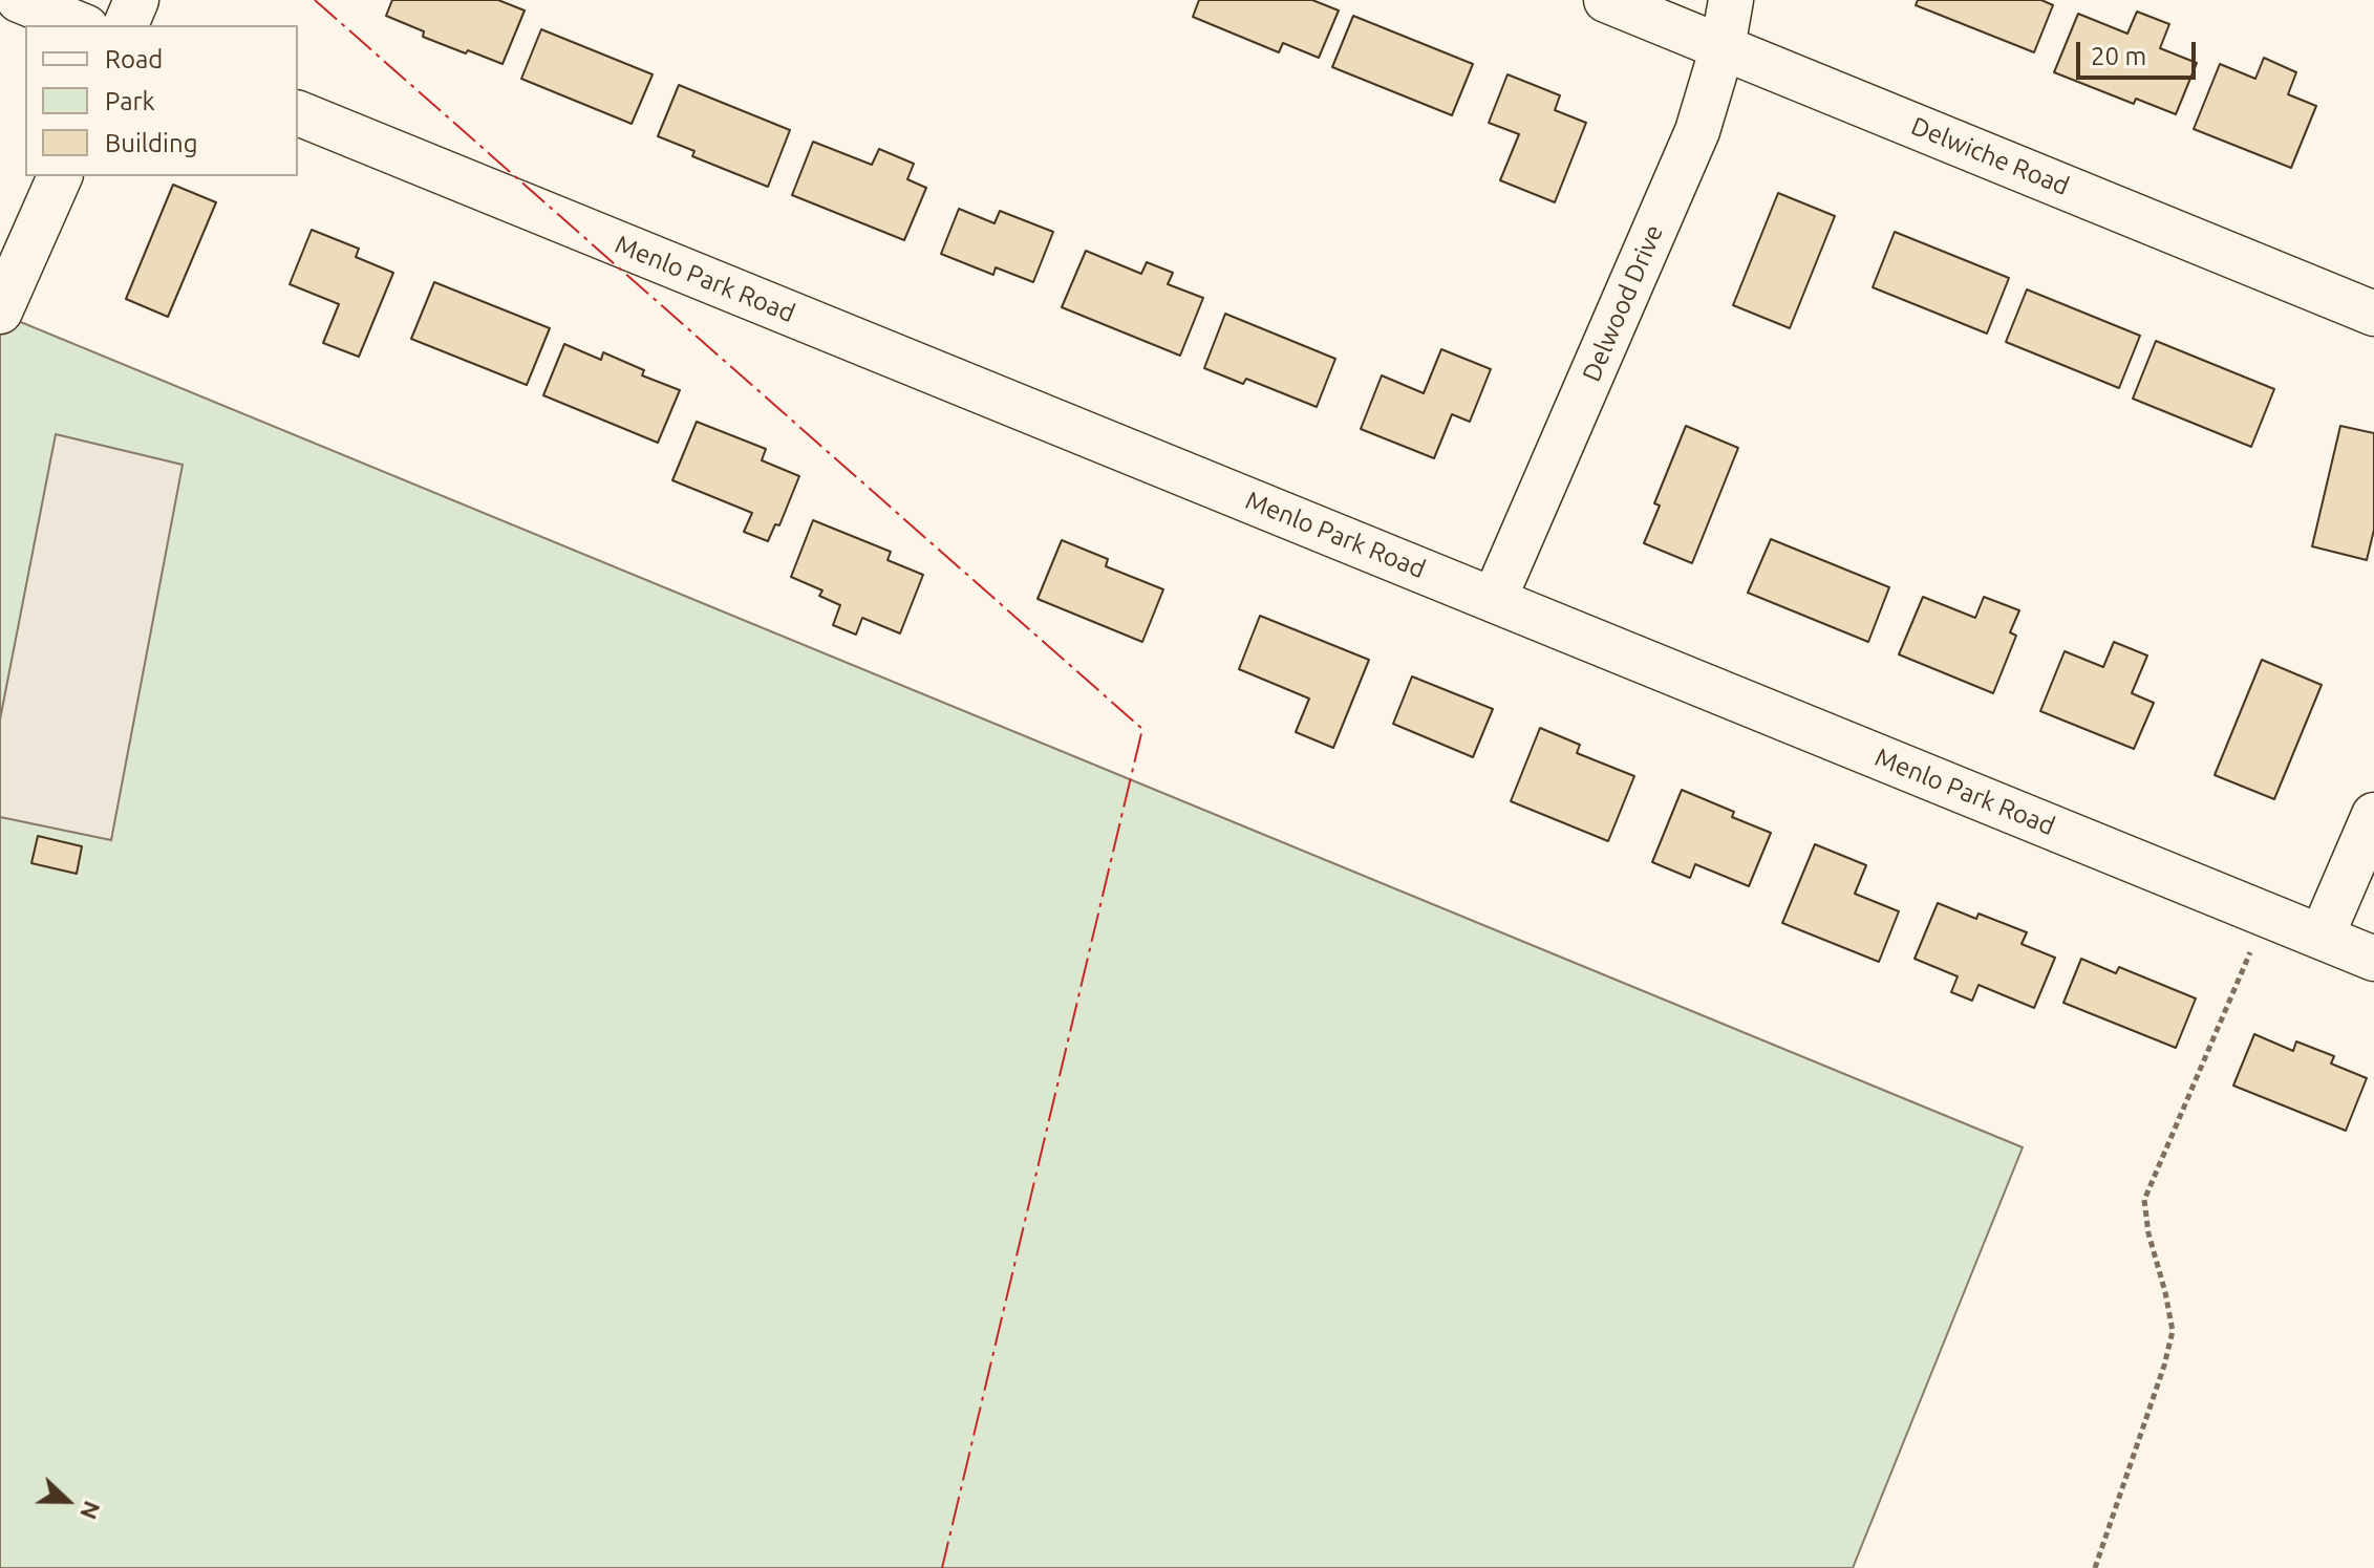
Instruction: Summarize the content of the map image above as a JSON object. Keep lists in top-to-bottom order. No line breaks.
{"streets":{"street":["Delwiche Road","Menlo Park Road","Delwood Drive"]},"crossings":[["Delwiche Road","Delwood Drive"],["Menlo Park Road","Delwood Drive"]],"legend":["Road","Park","Building"],"scale_bar":"20 m","north":"right"}
